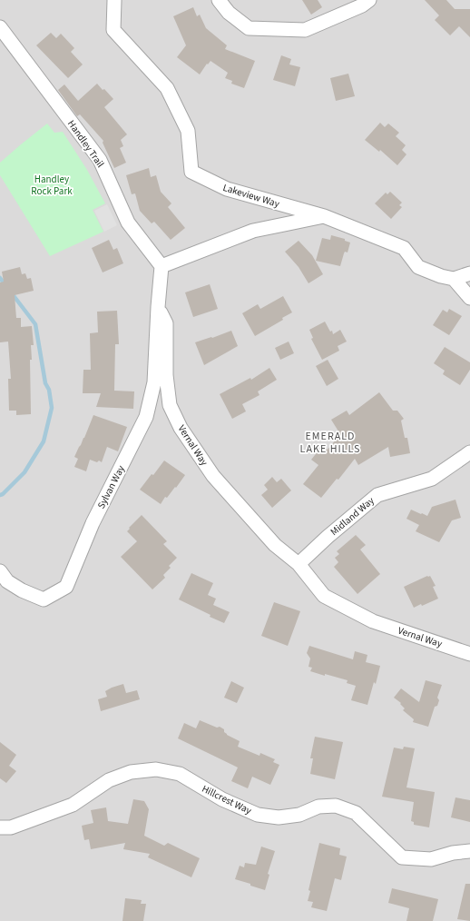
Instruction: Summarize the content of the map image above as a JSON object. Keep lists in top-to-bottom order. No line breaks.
{"streets":{"street":["Handley Trail","Lakeview Way","Vernal Way","Sylvan Way","Midland Way","Hillcrest Way"]},"crossings":[["Vernal Way","Sylvan Way"],["Vernal Way","Midland Way"]],"districts":["EMERALD LAKE HILLS"],"parks":["Handley Rock Park"]}
